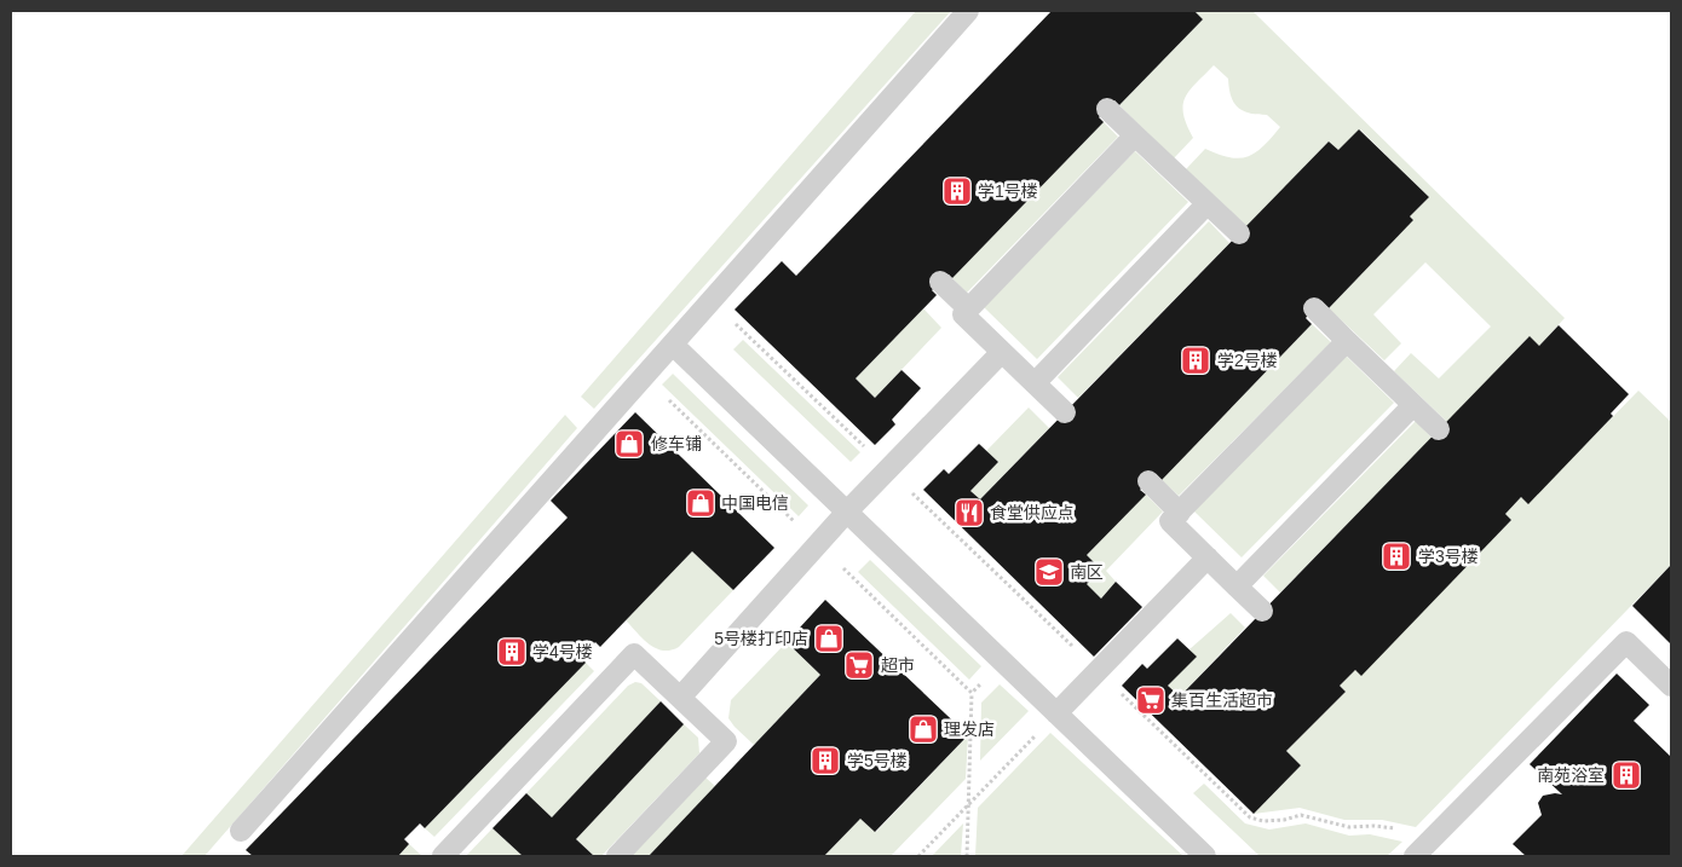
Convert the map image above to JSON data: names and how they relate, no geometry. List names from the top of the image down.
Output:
{
  "places": {
    "building": [
      "学1号楼",
      "学2号楼",
      "学3号楼",
      "学4号楼",
      "学5号楼",
      "南苑浴室"
    ],
    "shop": [
      "修车铺",
      "中国电信",
      "5号楼打印店",
      "理发店"
    ],
    "restaurant": ["食堂供应点"],
    "school or university": ["南区"],
    "supermarket": ["超市", "集百生活超市"]
  }
}
